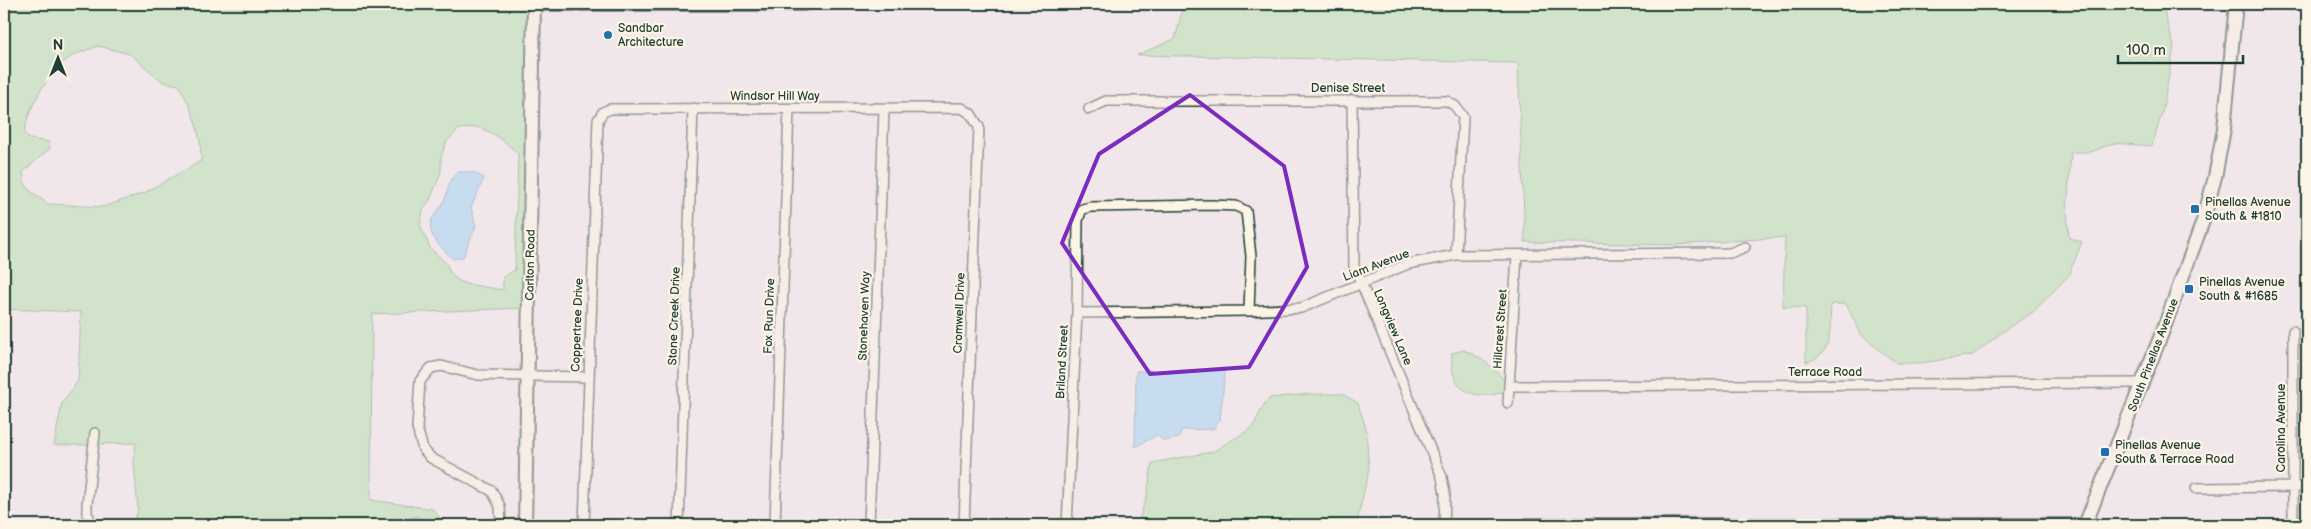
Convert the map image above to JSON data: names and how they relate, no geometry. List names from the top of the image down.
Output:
{
  "streets": {
    "main road": ["Carlton Road", "South Pinellas Avenue"],
    "street": [
      "Denise Street",
      "Windsor Hill Way",
      "Liam Avenue",
      "Cromwell Drive",
      "Stone Creek Drive",
      "Fox Run Drive",
      "Stonehaven Way",
      "Coppertree Drive",
      "Longview Lane",
      "Hillcrest Street",
      "Briland Street",
      "Terrace Road",
      "Carolina Avenue"
    ]
  },
  "crossings": [
    ["Denise Street", "Liam Avenue"],
    ["Denise Street", "Longview Lane"],
    ["Windsor Hill Way", "Cromwell Drive"],
    ["Windsor Hill Way", "Stone Creek Drive"],
    ["Windsor Hill Way", "Fox Run Drive"],
    ["Windsor Hill Way", "Stonehaven Way"],
    ["Windsor Hill Way", "Coppertree Drive"],
    ["Liam Avenue", "Longview Lane"],
    ["Liam Avenue", "Hillcrest Street"],
    ["Liam Avenue", "Briland Street"],
    ["Hillcrest Street", "Terrace Road"],
    ["South Pinellas Avenue", "Terrace Road"]
  ],
  "places": {
    "other": ["Sandbar Architecture"],
    "transit": ["Pinellas Avenue South & #1810", "Pinellas Avenue South & #1685", "Pinellas Avenue South & Terrace Road"]
  },
  "scale_bar": "100 m",
  "north": "top"
}
